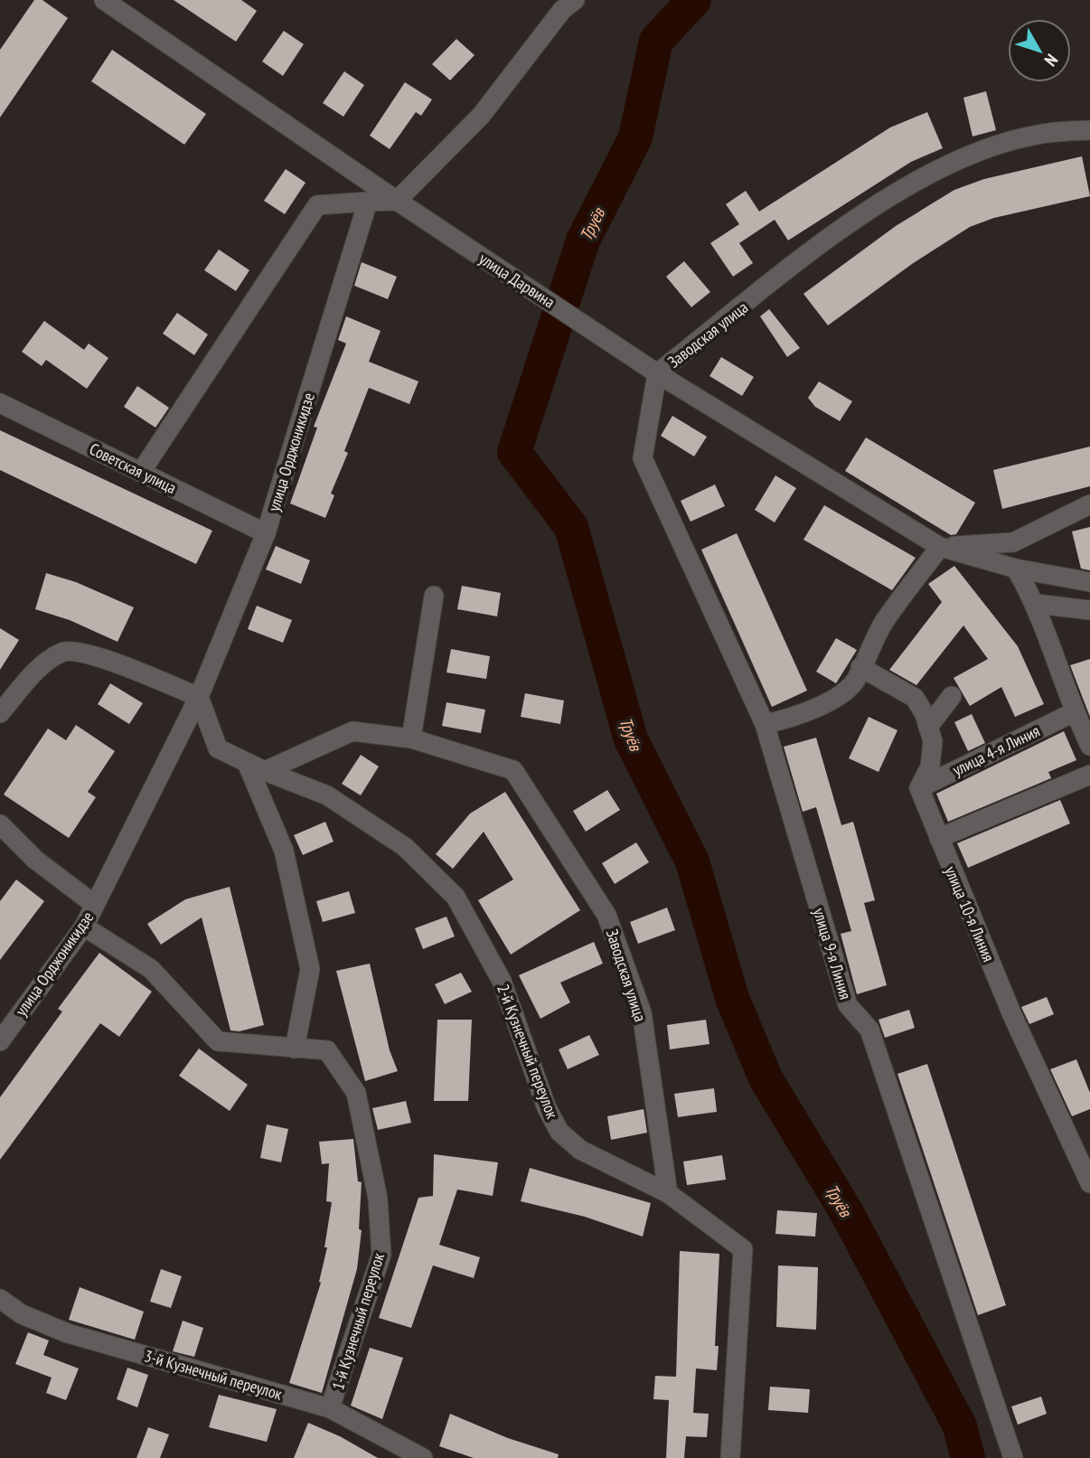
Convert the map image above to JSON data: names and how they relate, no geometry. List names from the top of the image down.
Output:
{
  "streets": {
    "street": [
      "улица Дарвина",
      "Заводская улица",
      "улица Орджоникидзе",
      "Советская улица",
      "улица 4-я Линия",
      "улица 10-я Линия",
      "улица 9-я Линия",
      "2-й Кузнечный переулок",
      "1-й Кузнечный переулок",
      "3-й Кузнечный переулок"
    ]
  },
  "crossings": [
    ["улица Дарвина", "Заводская улица"],
    ["Заводская улица", "улица 9-я Линия"],
    ["Заводская улица", "2-й Кузнечный переулок"],
    ["улица Орджоникидзе", "Советская улица"],
    ["улица Орджоникидзе", "2-й Кузнечный переулок"],
    ["улица Орджоникидзе", "1-й Кузнечный переулок"],
    ["улица 4-я Линия", "улица 10-я Линия"],
    ["1-й Кузнечный переулок", "3-й Кузнечный переулок"]
  ],
  "water": ["Труёв"],
  "north": "bottom right"
}
